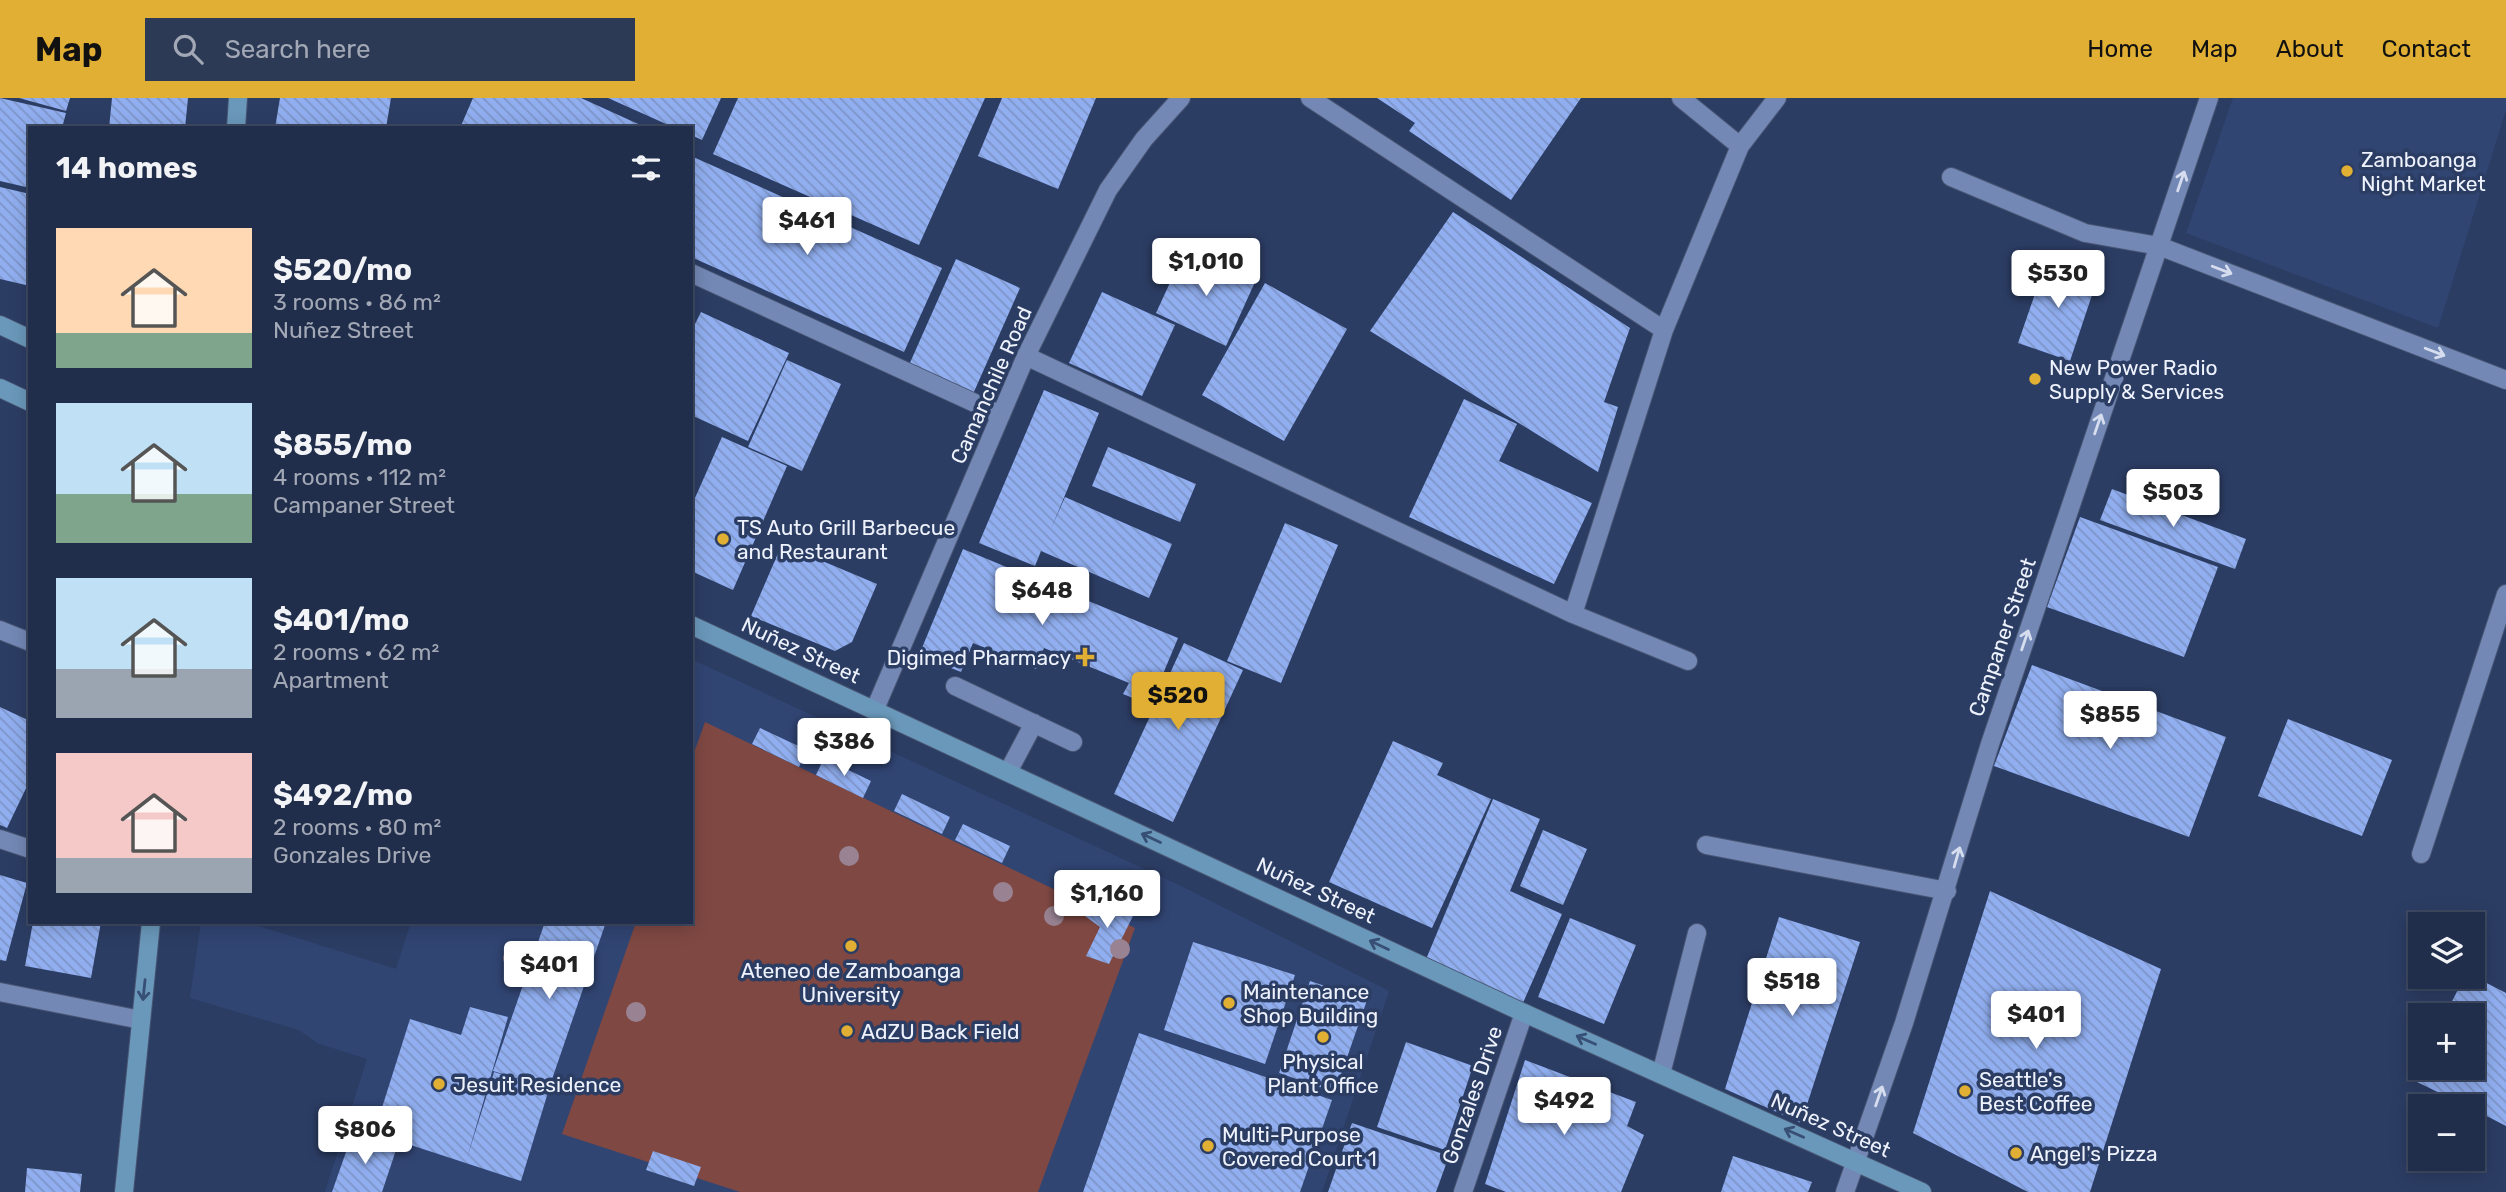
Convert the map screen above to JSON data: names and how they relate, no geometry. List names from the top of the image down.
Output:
{
  "streets": {
    "main road": ["Nuñez Street"],
    "street": ["Camanchile Road", "Campaner Street", "Gonzales Drive"]
  },
  "crossings": [
    ["Camanchile Road", "Nuñez Street"],
    ["Campaner Street", "Nuñez Street"],
    ["Nuñez Street", "Gonzales Drive"]
  ],
  "one_way": ["Campaner Street", "Nuñez Street"],
  "places": {
    "other": [
      "Zamboanga Night Market",
      "New Power Radio Supply & Services",
      "TS Auto Grill Barbecue and Restaurant",
      "Ateneo de Zamboanga University",
      "Maintenance Shop Building",
      "AdZU Back Field",
      "Physical Plant Office",
      "Jesuit Residence",
      "Seattle's Best Coffee",
      "Multi-Purpose Covered Court 1",
      "Angel's Pizza"
    ],
    "health": ["Digimed Pharmacy"]
  },
  "page": {
    "header": "Map",
    "search": "Search here",
    "nav": [
      "Home",
      "Map",
      "About",
      "Contact"
    ],
    "heading": "14 homes",
    "price": [
      "$461",
      "$1,010",
      "$530",
      "$503",
      "$648",
      "$520",
      "$855",
      "$386",
      "$1,160",
      "$401",
      "$518",
      "$401",
      "$492",
      "$806"
    ],
    "list": [
      {
        "name": "$520/mo",
        "note": "3 rooms · 86 m² · Nuñez Street"
      },
      {
        "name": "$855/mo",
        "note": "4 rooms · 112 m² · Campaner Street"
      },
      {
        "name": "$401/mo",
        "note": "2 rooms · 62 m² · Apartment"
      },
      {
        "name": "$492/mo",
        "note": "2 rooms · 80 m² · Gonzales Drive"
      }
    ],
    "map_buttons": ["+", "−"]
  }
}
